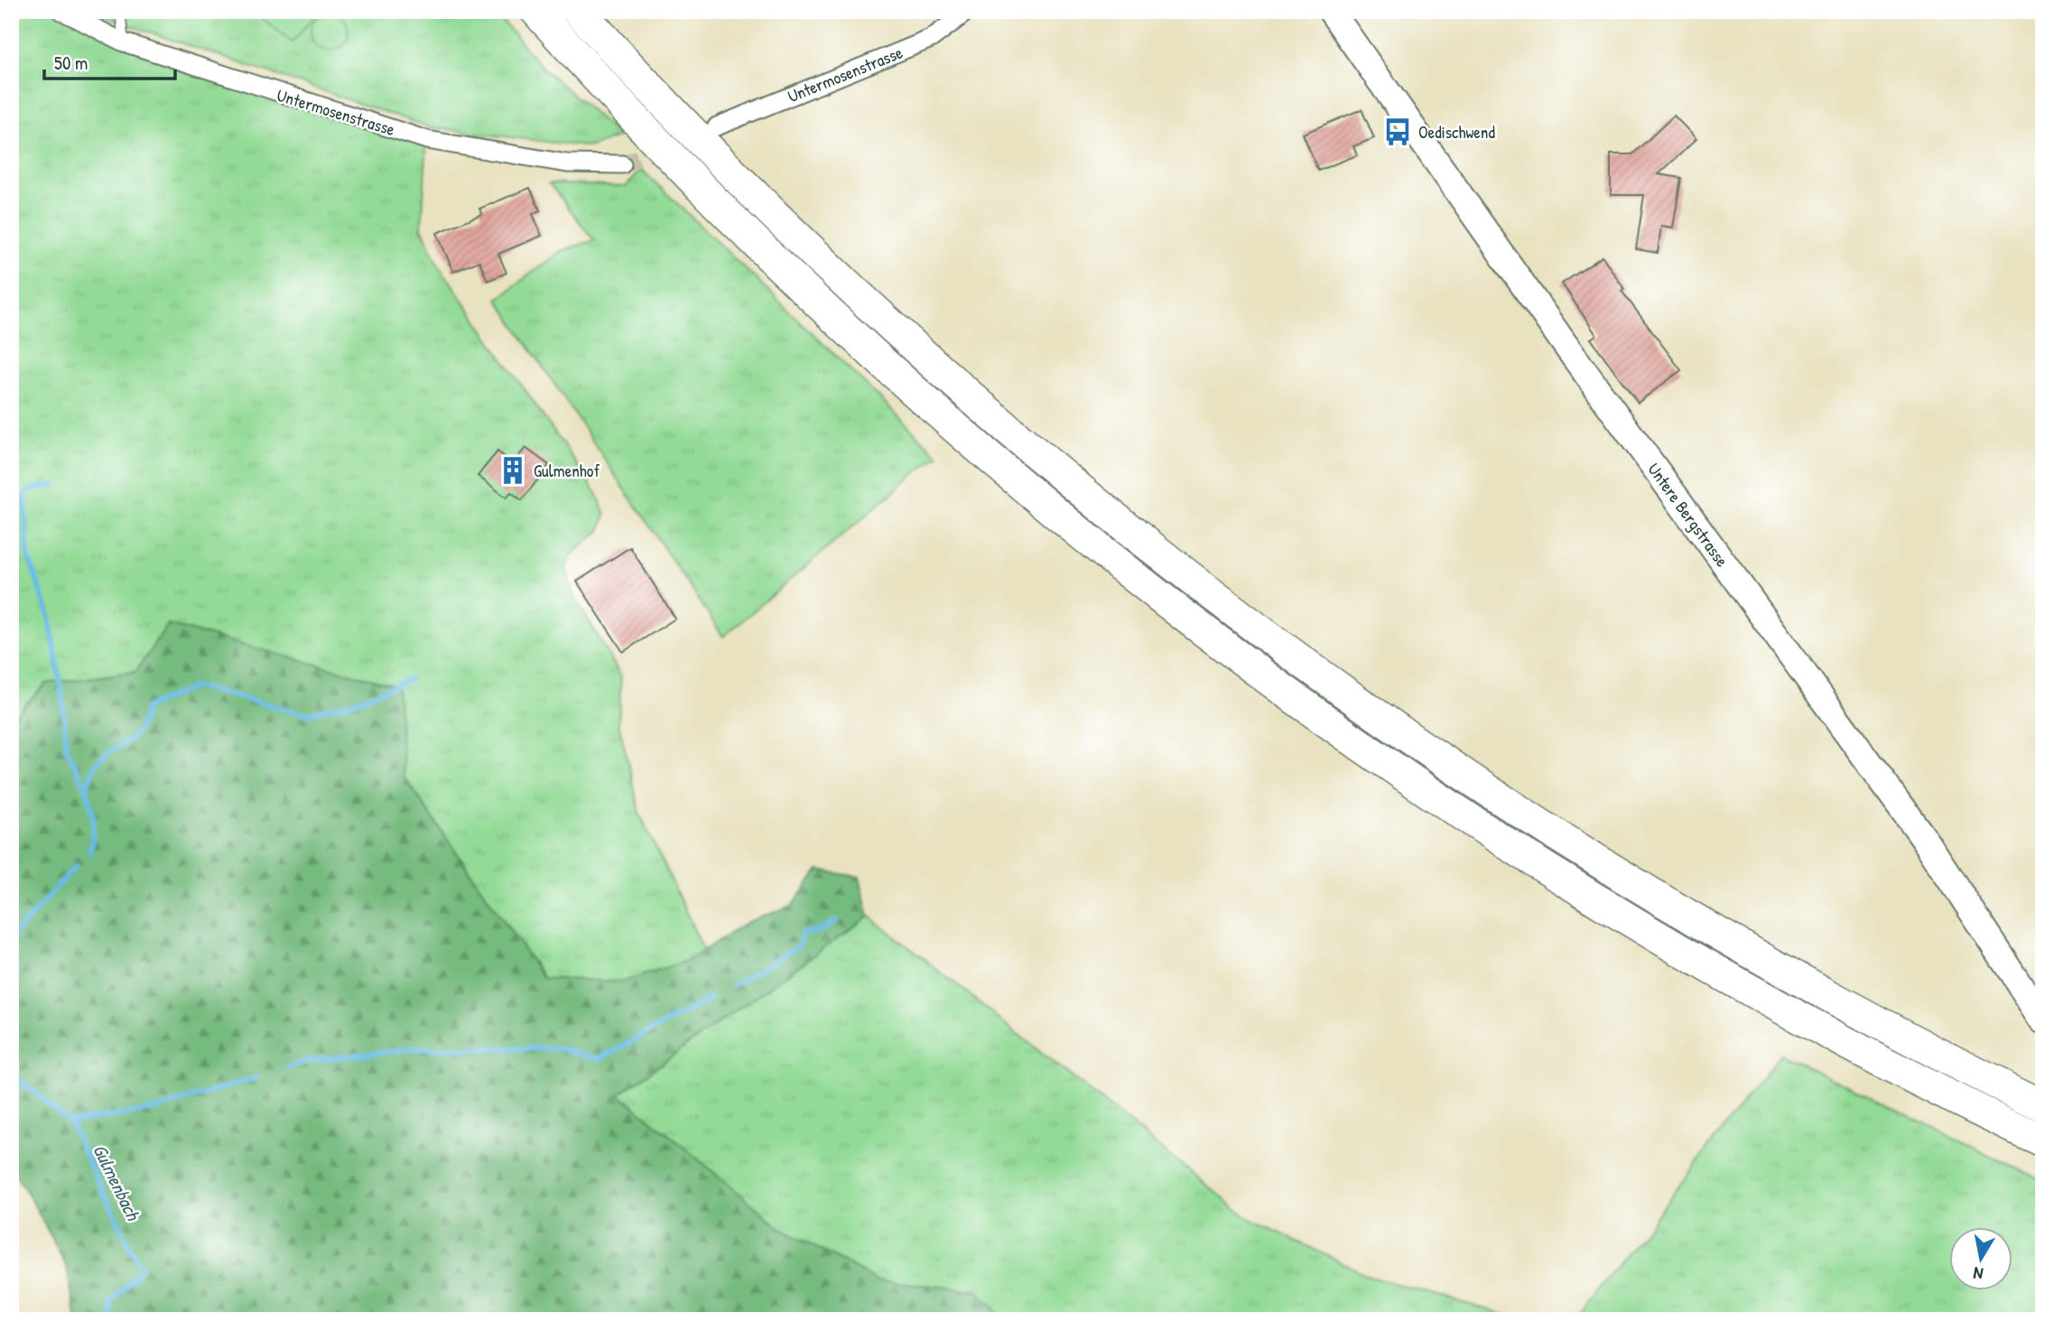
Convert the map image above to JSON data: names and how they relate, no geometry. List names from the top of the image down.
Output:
{
  "streets": {
    "main road": ["Untere Bergstrasse"],
    "street": ["Untermosenstrasse"]
  },
  "water": ["Gulmenbach"],
  "places": {
    "bus stop": ["Oedischwend"],
    "building": ["Gulmenhof"]
  },
  "scale_bar": "50 m",
  "north": "bottom"
}
